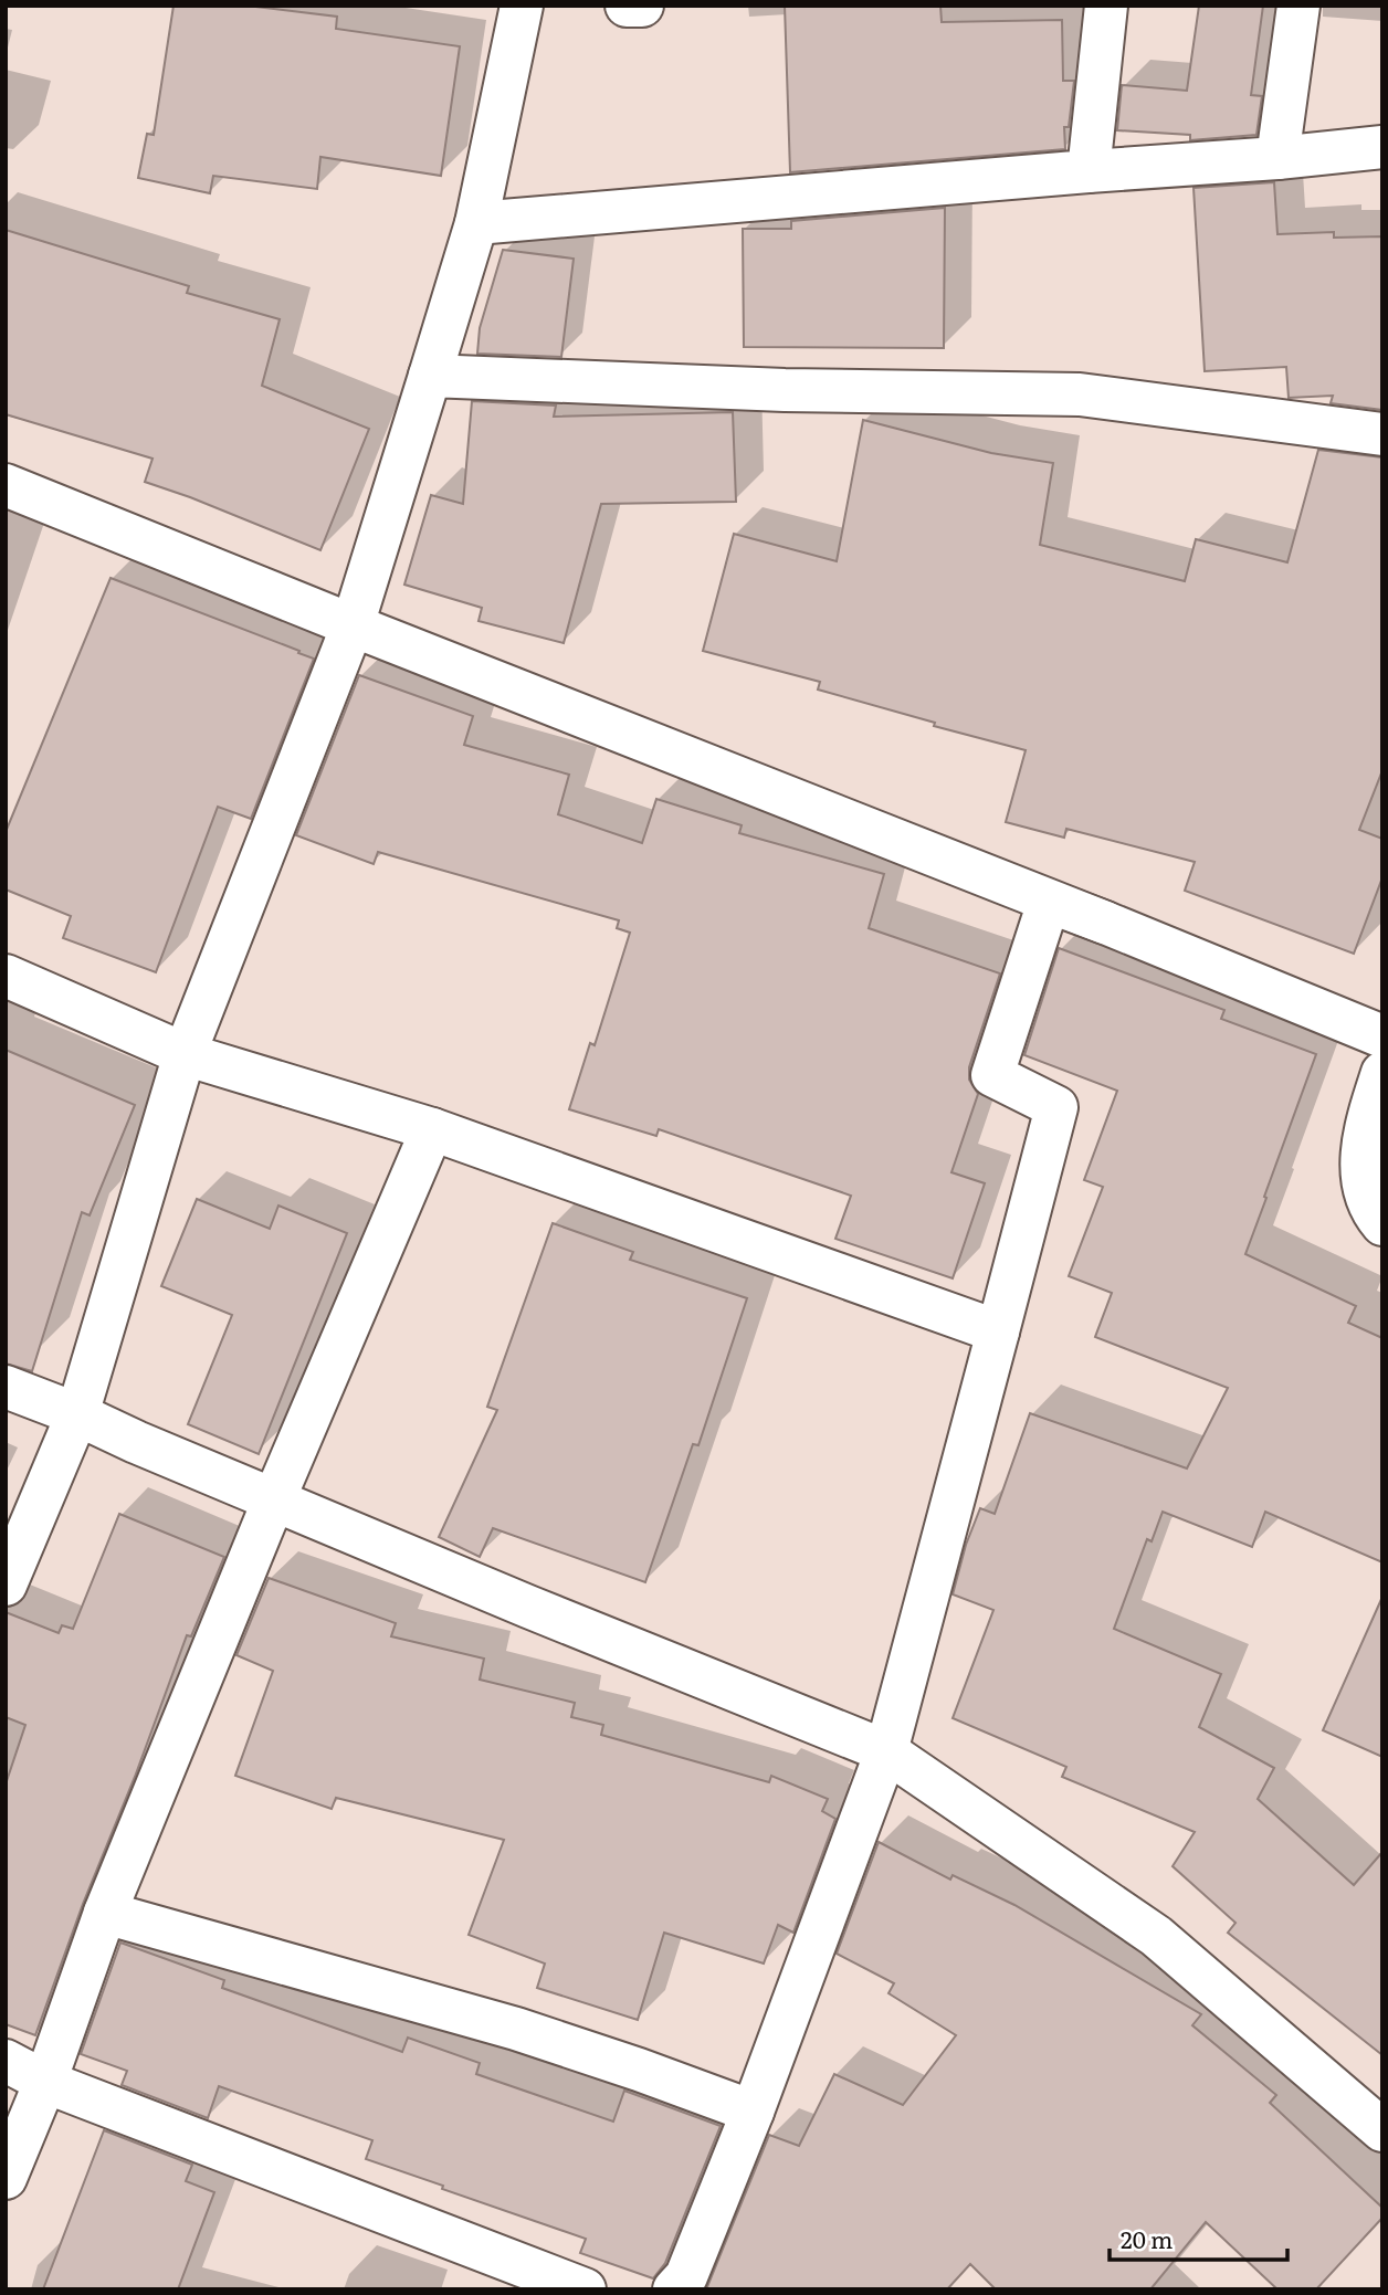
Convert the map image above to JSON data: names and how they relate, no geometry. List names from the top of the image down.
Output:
{
  "scale_bar": "20 m"
}
